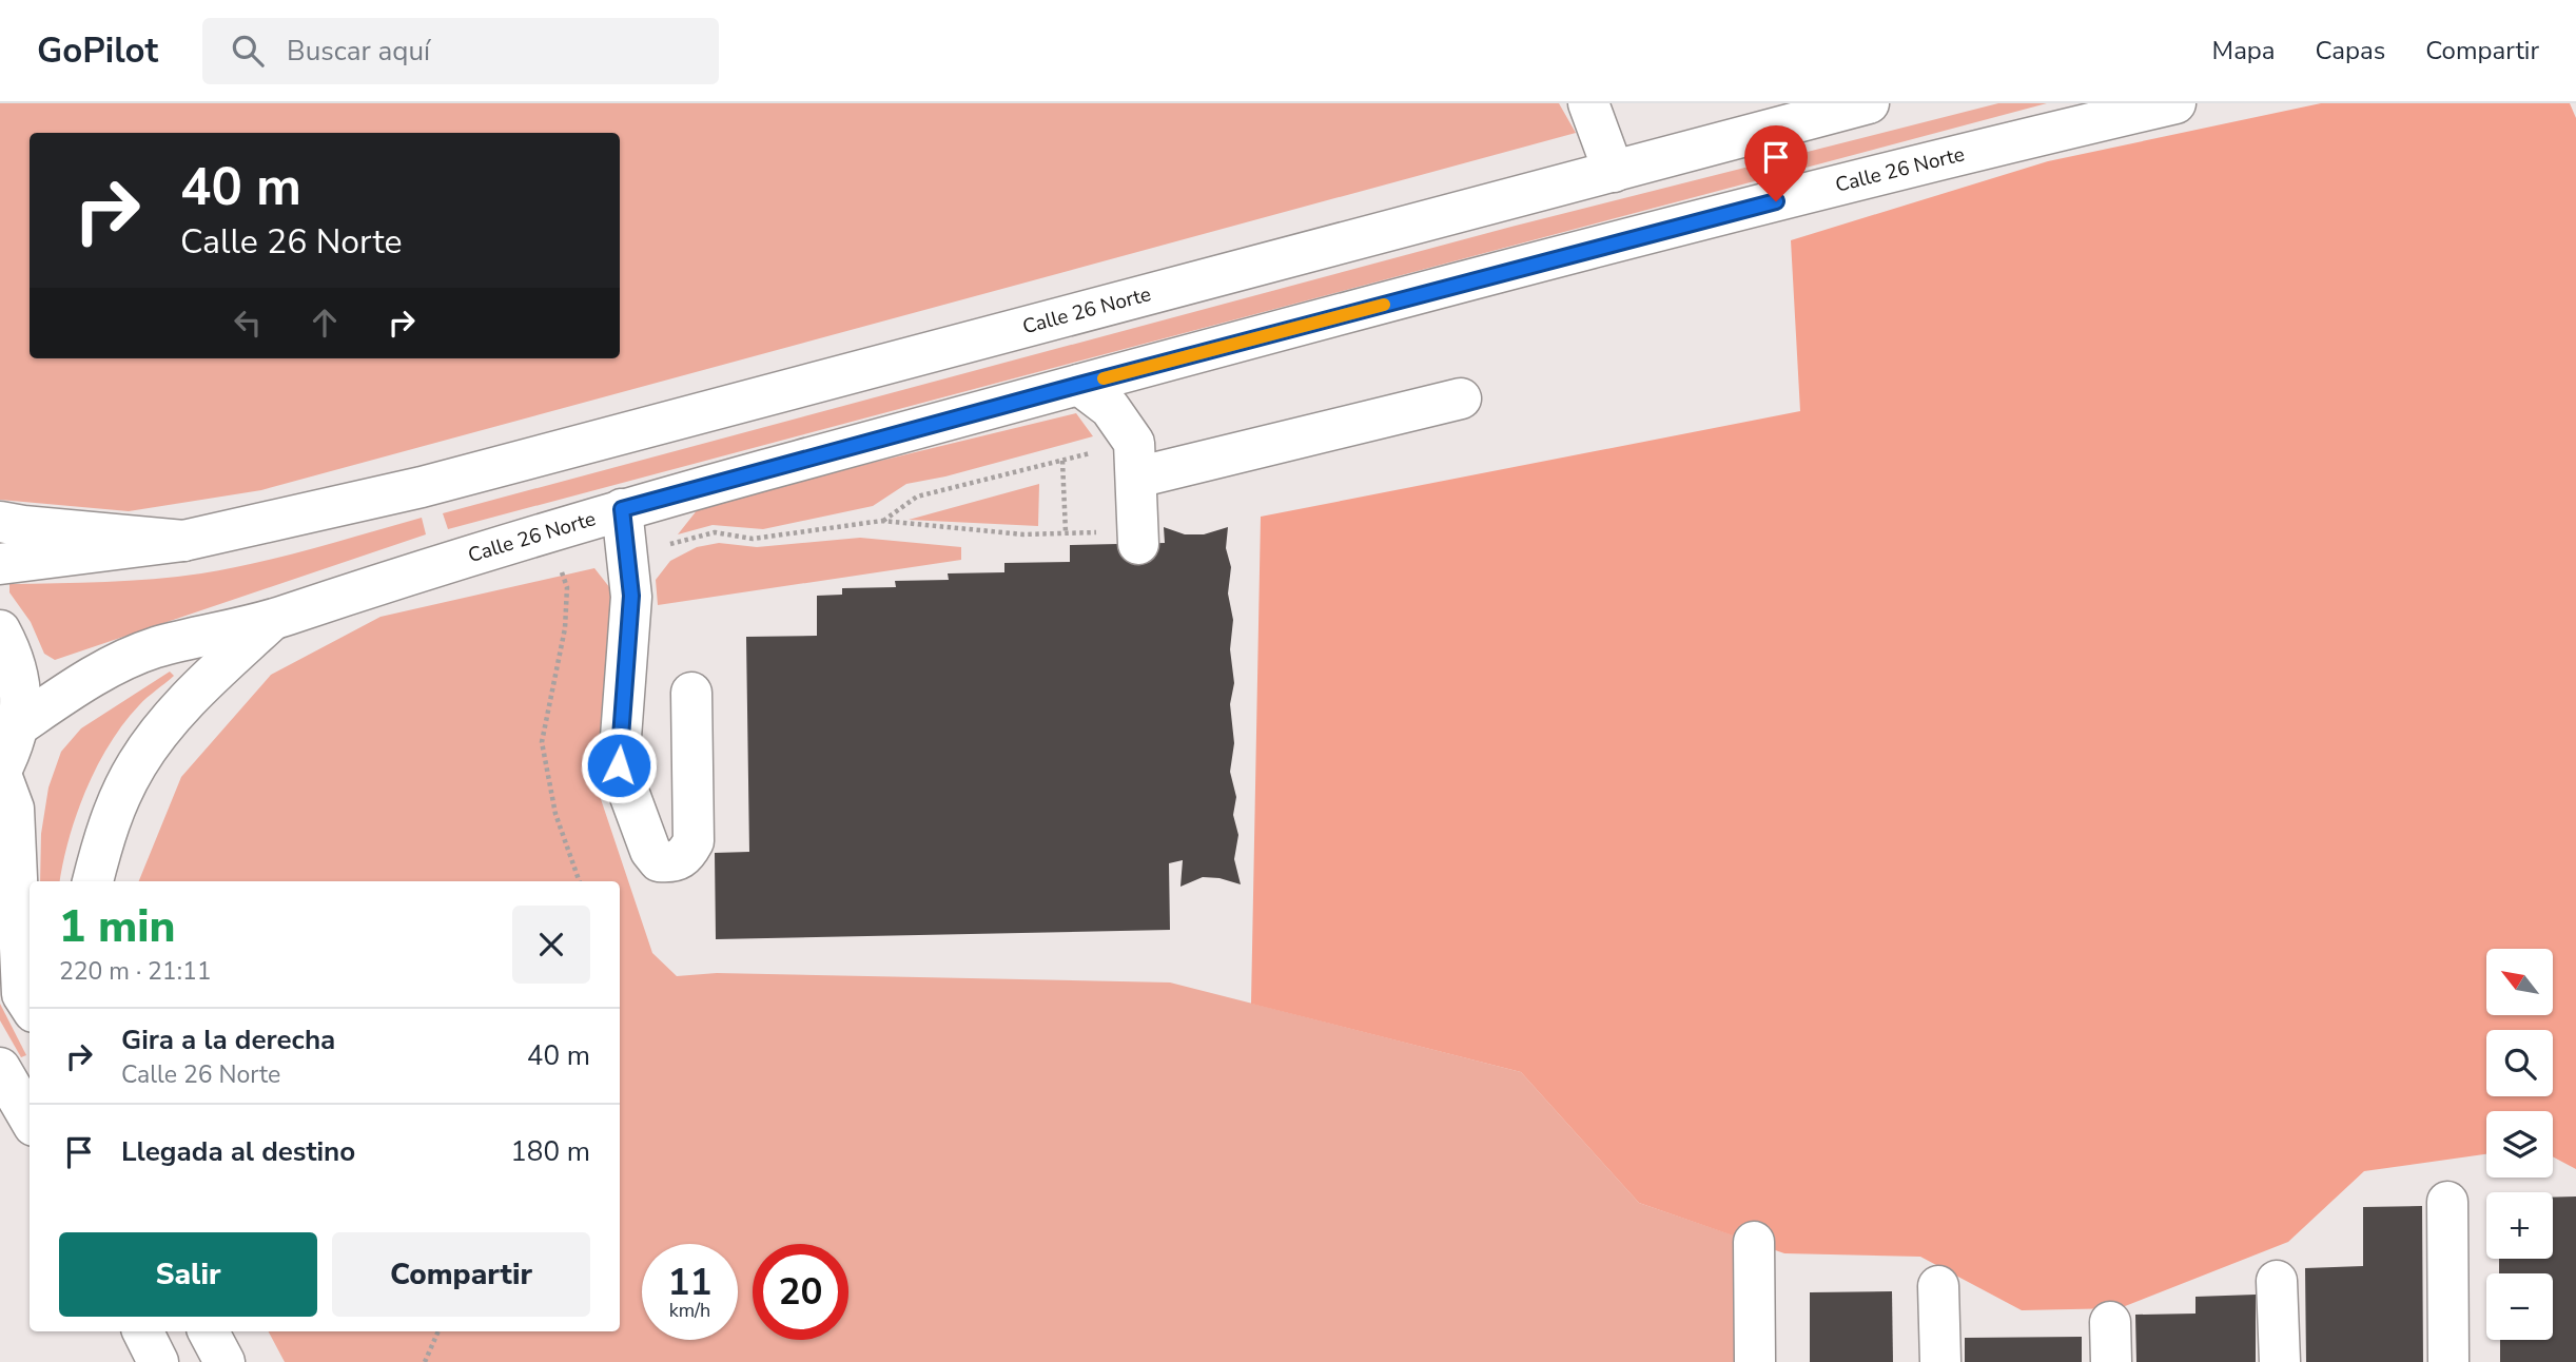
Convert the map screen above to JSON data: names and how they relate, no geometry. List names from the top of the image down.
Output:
{
  "streets": {
    "street": ["Calle 26 Norte"]
  },
  "north": "top left",
  "page": {
    "header": "GoPilot",
    "search": "Buscar aquí",
    "nav": ["Mapa", "Capas", "Compartir"],
    "turn": ["40 m", "Calle 26 Norte"],
    "heading": ["1 min", "220 m · 21:11"],
    "map_buttons": ["+", "−"],
    "list": [
      {
        "name": "Gira a la derecha",
        "note": "Calle 26 Norte",
        "value": "40 m"
      },
      {
        "name": "Llegada al destino",
        "value": "180 m"
      }
    ],
    "buttons": ["Salir", "Compartir"],
    "speed": "11 km/h",
    "limit": "20"
  }
}
